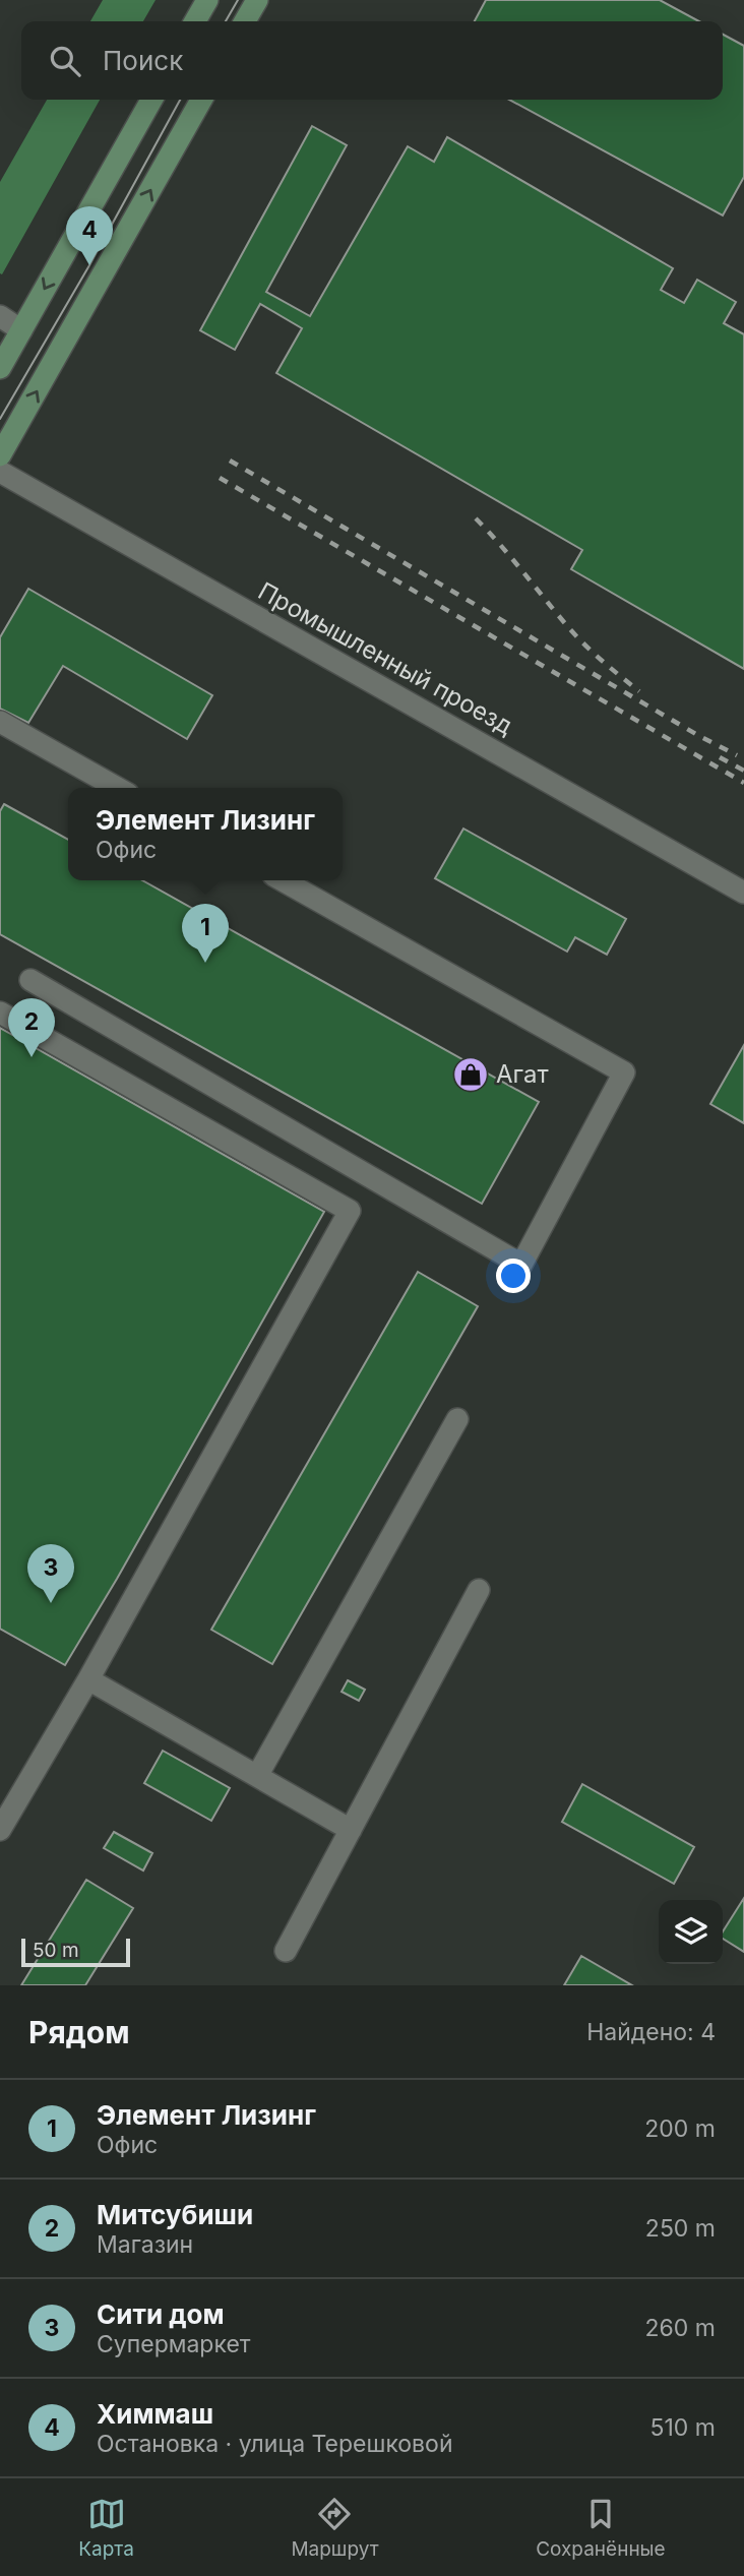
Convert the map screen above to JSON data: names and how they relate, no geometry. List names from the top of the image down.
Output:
{
  "streets": {
    "lane": ["Промышленный проезд"]
  },
  "places": {
    "shop": ["Агат"]
  },
  "scale_bar": "50 m",
  "page": {
    "search": "Поиск",
    "pins": [
      "4",
      "1",
      "2",
      "3"
    ],
    "popup": ["Элемент Лизинг", "Офис"],
    "scale": "50 m",
    "heading": ["Рядом", "Найдено: 4"],
    "list": [
      {
        "mark": "1",
        "name": "Элемент Лизинг",
        "note": "Офис",
        "value": "200 m"
      },
      {
        "mark": "2",
        "name": "Митсубиши",
        "note": "Магазин",
        "value": "250 m"
      },
      {
        "mark": "3",
        "name": "Сити дом",
        "note": "Супермаркет",
        "value": "260 m"
      },
      {
        "mark": "4",
        "name": "Химмаш",
        "note": "Остановка · улица Терешковой",
        "value": "510 m"
      }
    ],
    "nav": ["Карта", "Маршрут", "Сохранённые"]
  }
}
